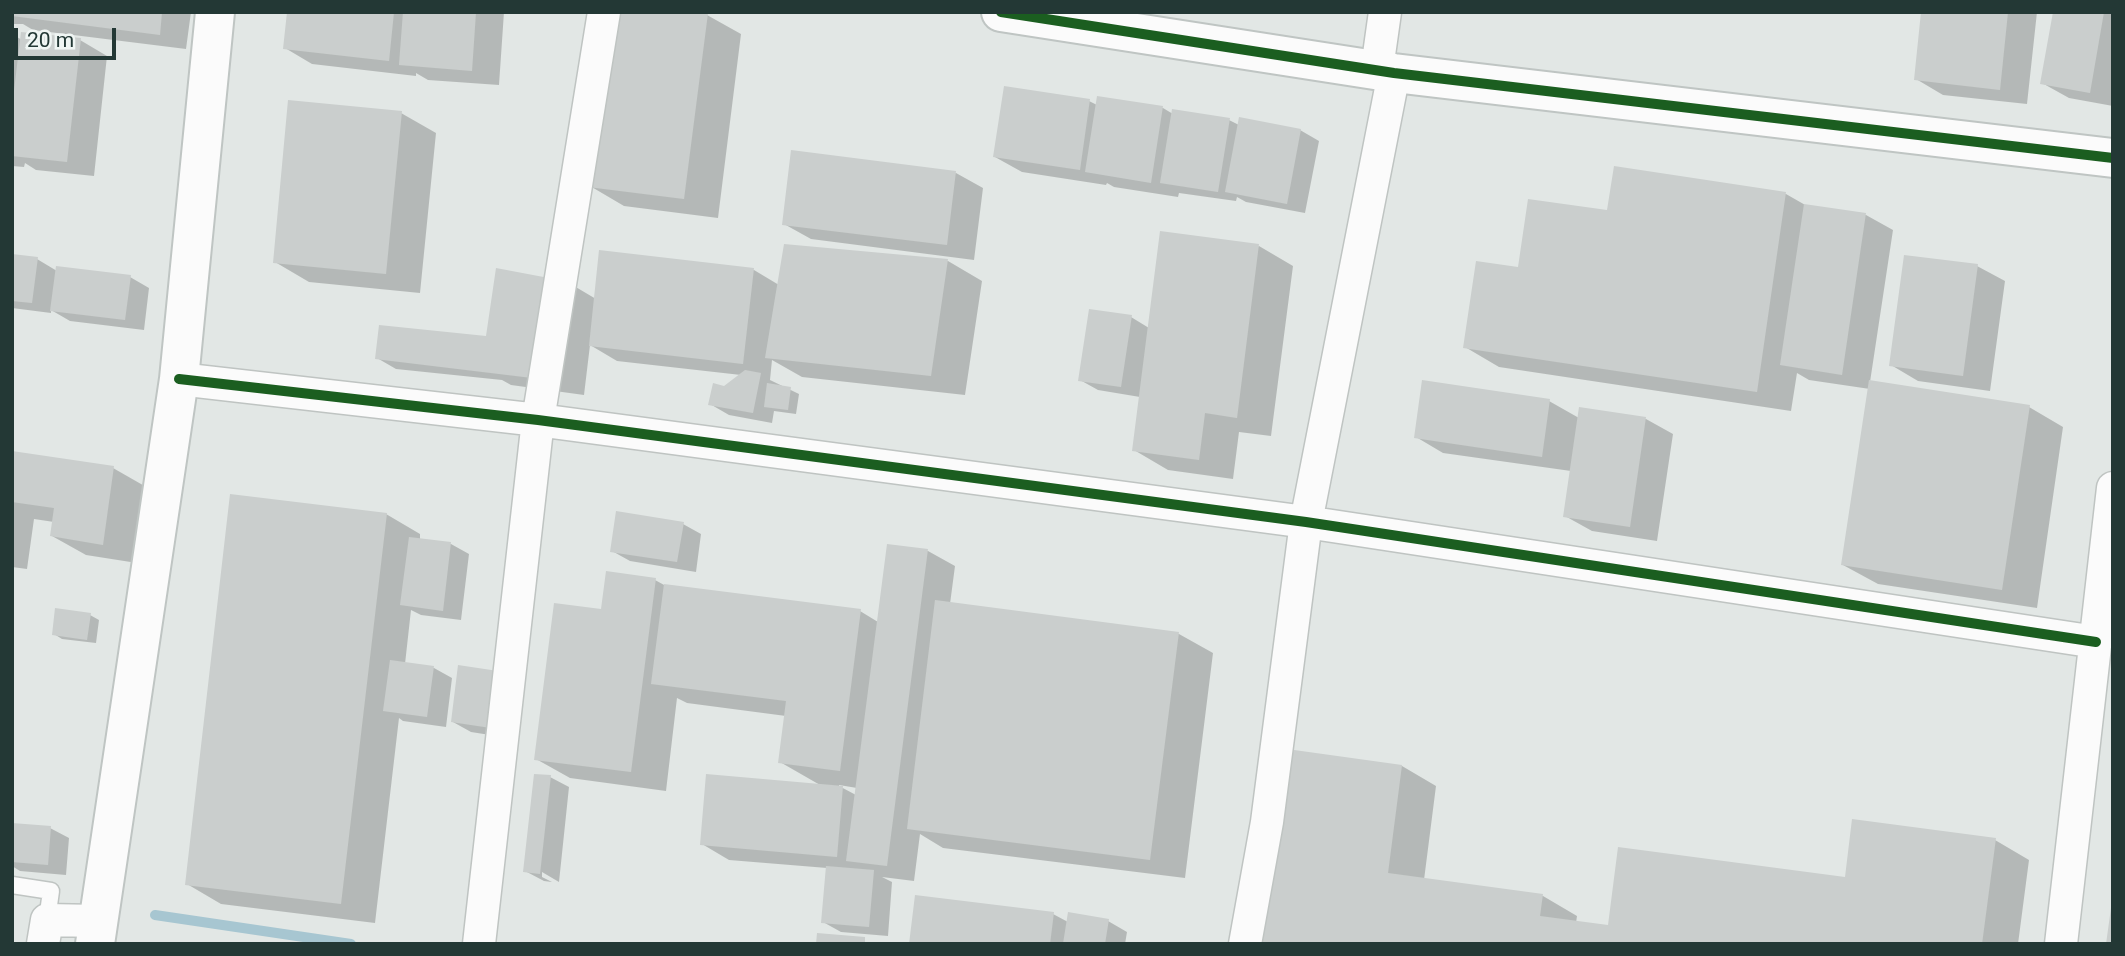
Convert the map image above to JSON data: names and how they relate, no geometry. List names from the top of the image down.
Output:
{
  "scale_bar": "20 m"
}
